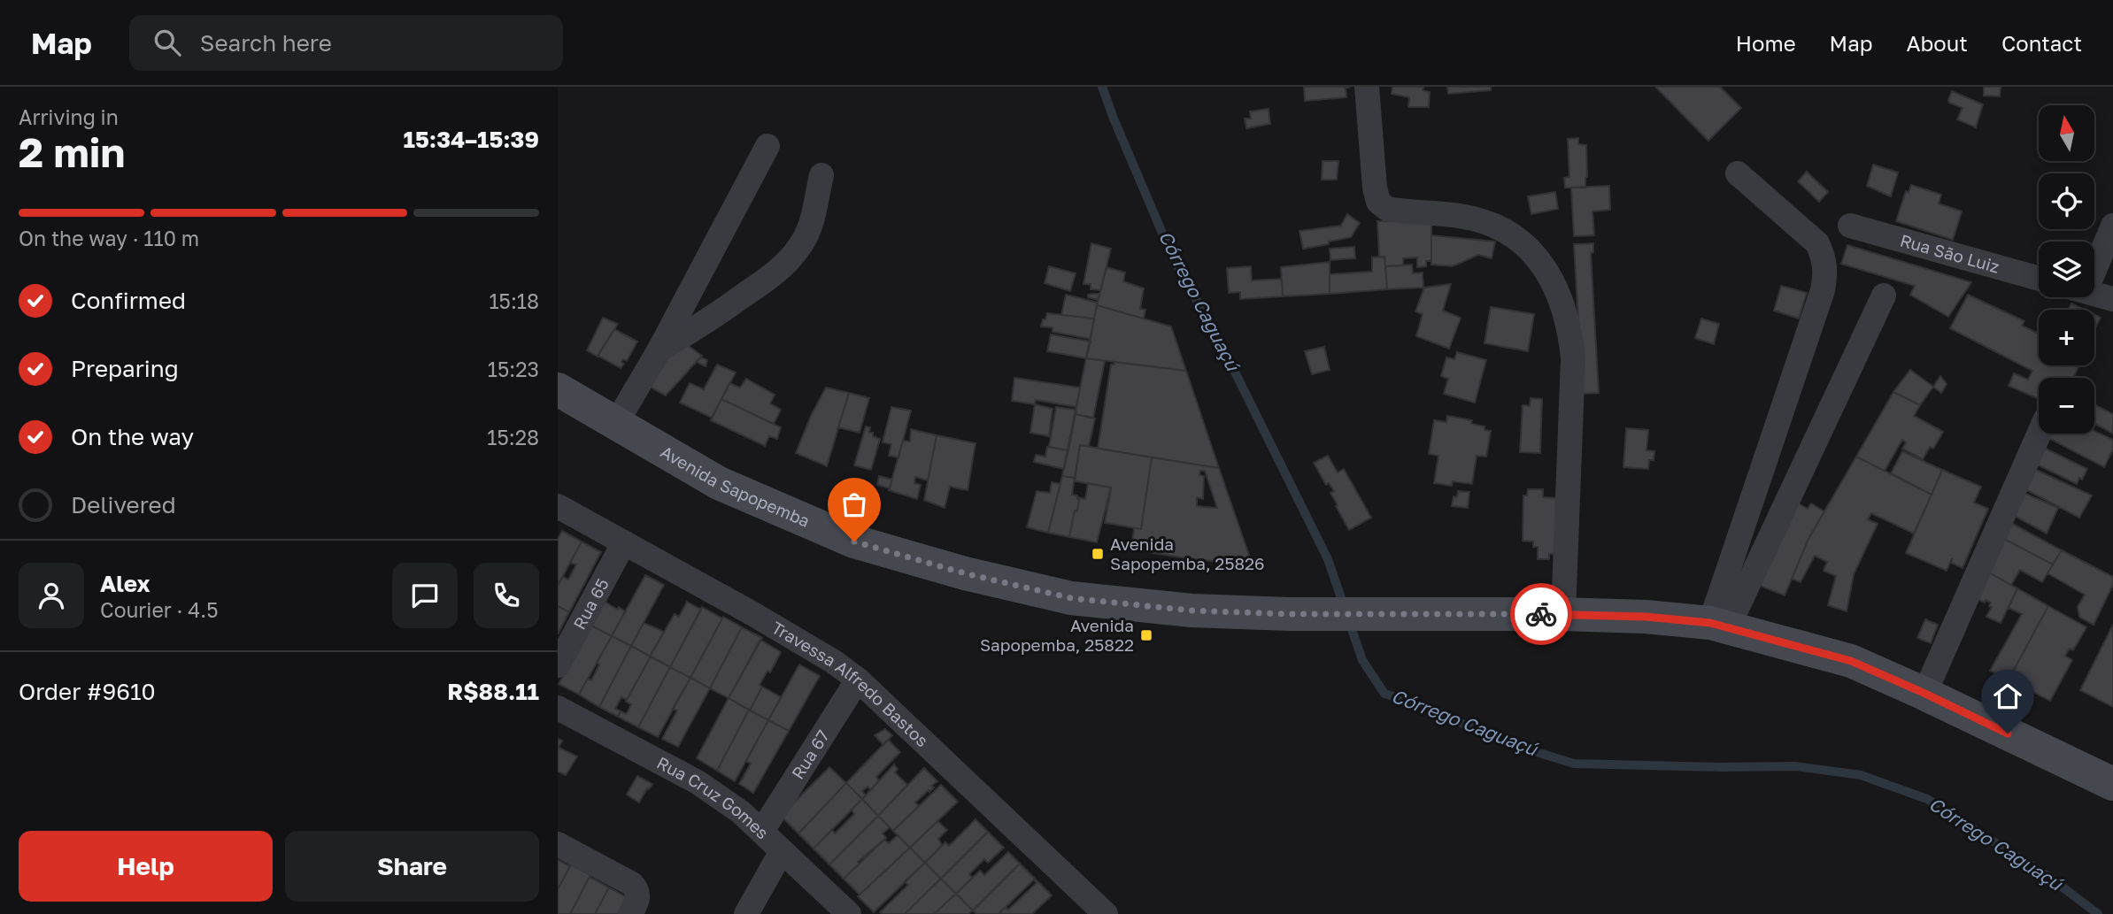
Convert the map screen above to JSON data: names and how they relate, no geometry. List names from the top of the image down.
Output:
{
  "streets": {
    "main road": ["Avenida Sapopemba"],
    "street": [
      "Rua São Luiz",
      "Rua 65",
      "Travessa Alfredo Bastos",
      "Rua 67",
      "Rua Cruz Gomes"
    ]
  },
  "crossings": [
    ["Rua 65", "Travessa Alfredo Bastos"],
    ["Travessa Alfredo Bastos", "Rua 67"],
    ["Rua 67", "Rua Cruz Gomes"]
  ],
  "water": ["Córrego Caguaçú"],
  "places": {
    "transit": ["Avenida Sapopemba, 25826", "Avenida Sapopemba, 25822"]
  },
  "north": "top",
  "page": {
    "header": "Map",
    "search": "Search here",
    "nav": [
      "Home",
      "Map",
      "About",
      "Contact"
    ],
    "heading": ["2 min", "Arriving in", "15:34–15:39"],
    "panel": [
      "Alex",
      "Courier · 4.5",
      "Order #9610",
      "R$88.11"
    ],
    "map_buttons": ["+", "−"],
    "bar": "On the way · 110 m",
    "list": [
      ["Confirmed", "15:18"],
      ["Preparing", "15:23"],
      ["On the way", "15:28"],
      "Delivered"
    ],
    "buttons": ["Help", "Share"]
  }
}
